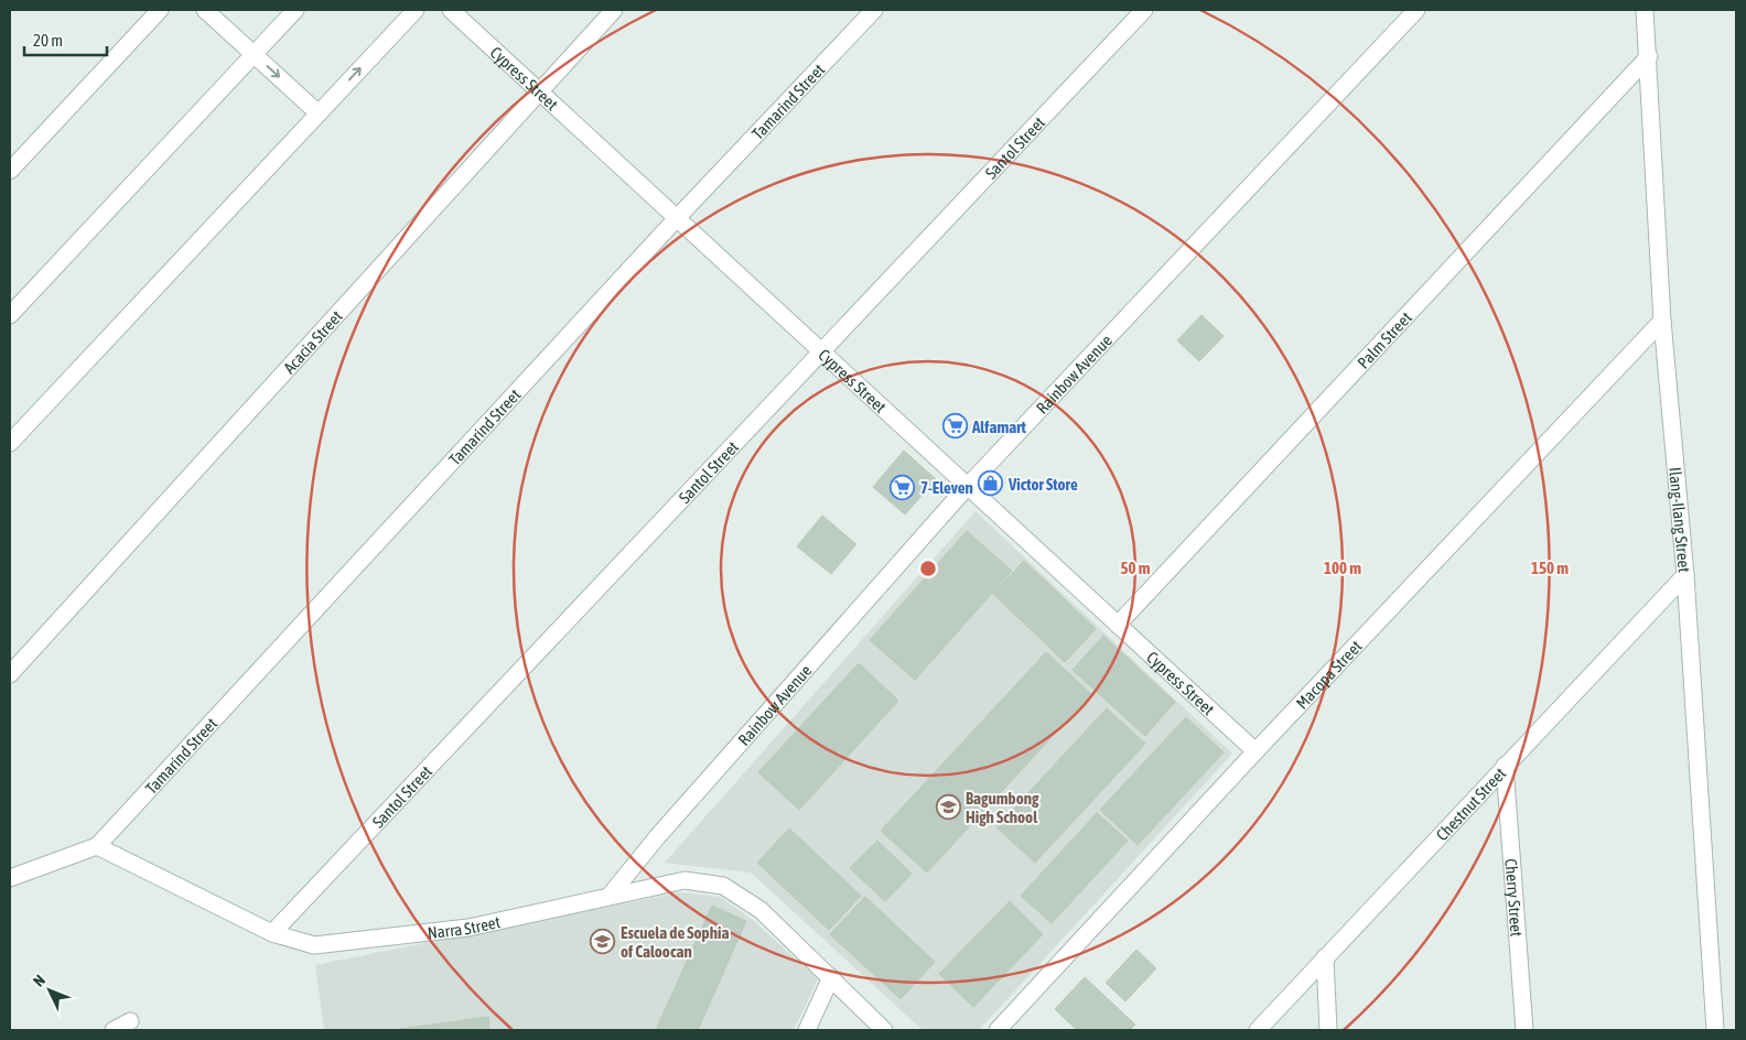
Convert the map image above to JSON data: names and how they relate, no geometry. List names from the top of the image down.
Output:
{
  "streets": {
    "street": [
      "Cypress Street",
      "Tamarind Street",
      "Santol Street",
      "Palm Street",
      "Acacia Street",
      "Rainbow Avenue",
      "Ilang-Ilang Street",
      "Macopa Street",
      "Chestnut Street",
      "Cherry Street",
      "Narra Street"
    ]
  },
  "crossings": [
    ["Cypress Street", "Tamarind Street"],
    ["Cypress Street", "Santol Street"],
    ["Cypress Street", "Palm Street"],
    ["Cypress Street", "Acacia Street"],
    ["Cypress Street", "Rainbow Avenue"],
    ["Cypress Street", "Macopa Street"],
    ["Tamarind Street", "Narra Street"],
    ["Santol Street", "Narra Street"],
    ["Palm Street", "Ilang-Ilang Street"],
    ["Rainbow Avenue", "Narra Street"],
    ["Ilang-Ilang Street", "Macopa Street"],
    ["Ilang-Ilang Street", "Chestnut Street"],
    ["Chestnut Street", "Cherry Street"]
  ],
  "places": {
    "supermarket": ["Alfamart", "7-Eleven"],
    "shop": ["Victor Store"],
    "school or university": ["Bagumbong High School", "Escuela de Sophia of Caloocan"]
  },
  "scale_bar": "20 m",
  "north": "top left",
  "rings": ["50 m", "100 m", "150 m"]
}
